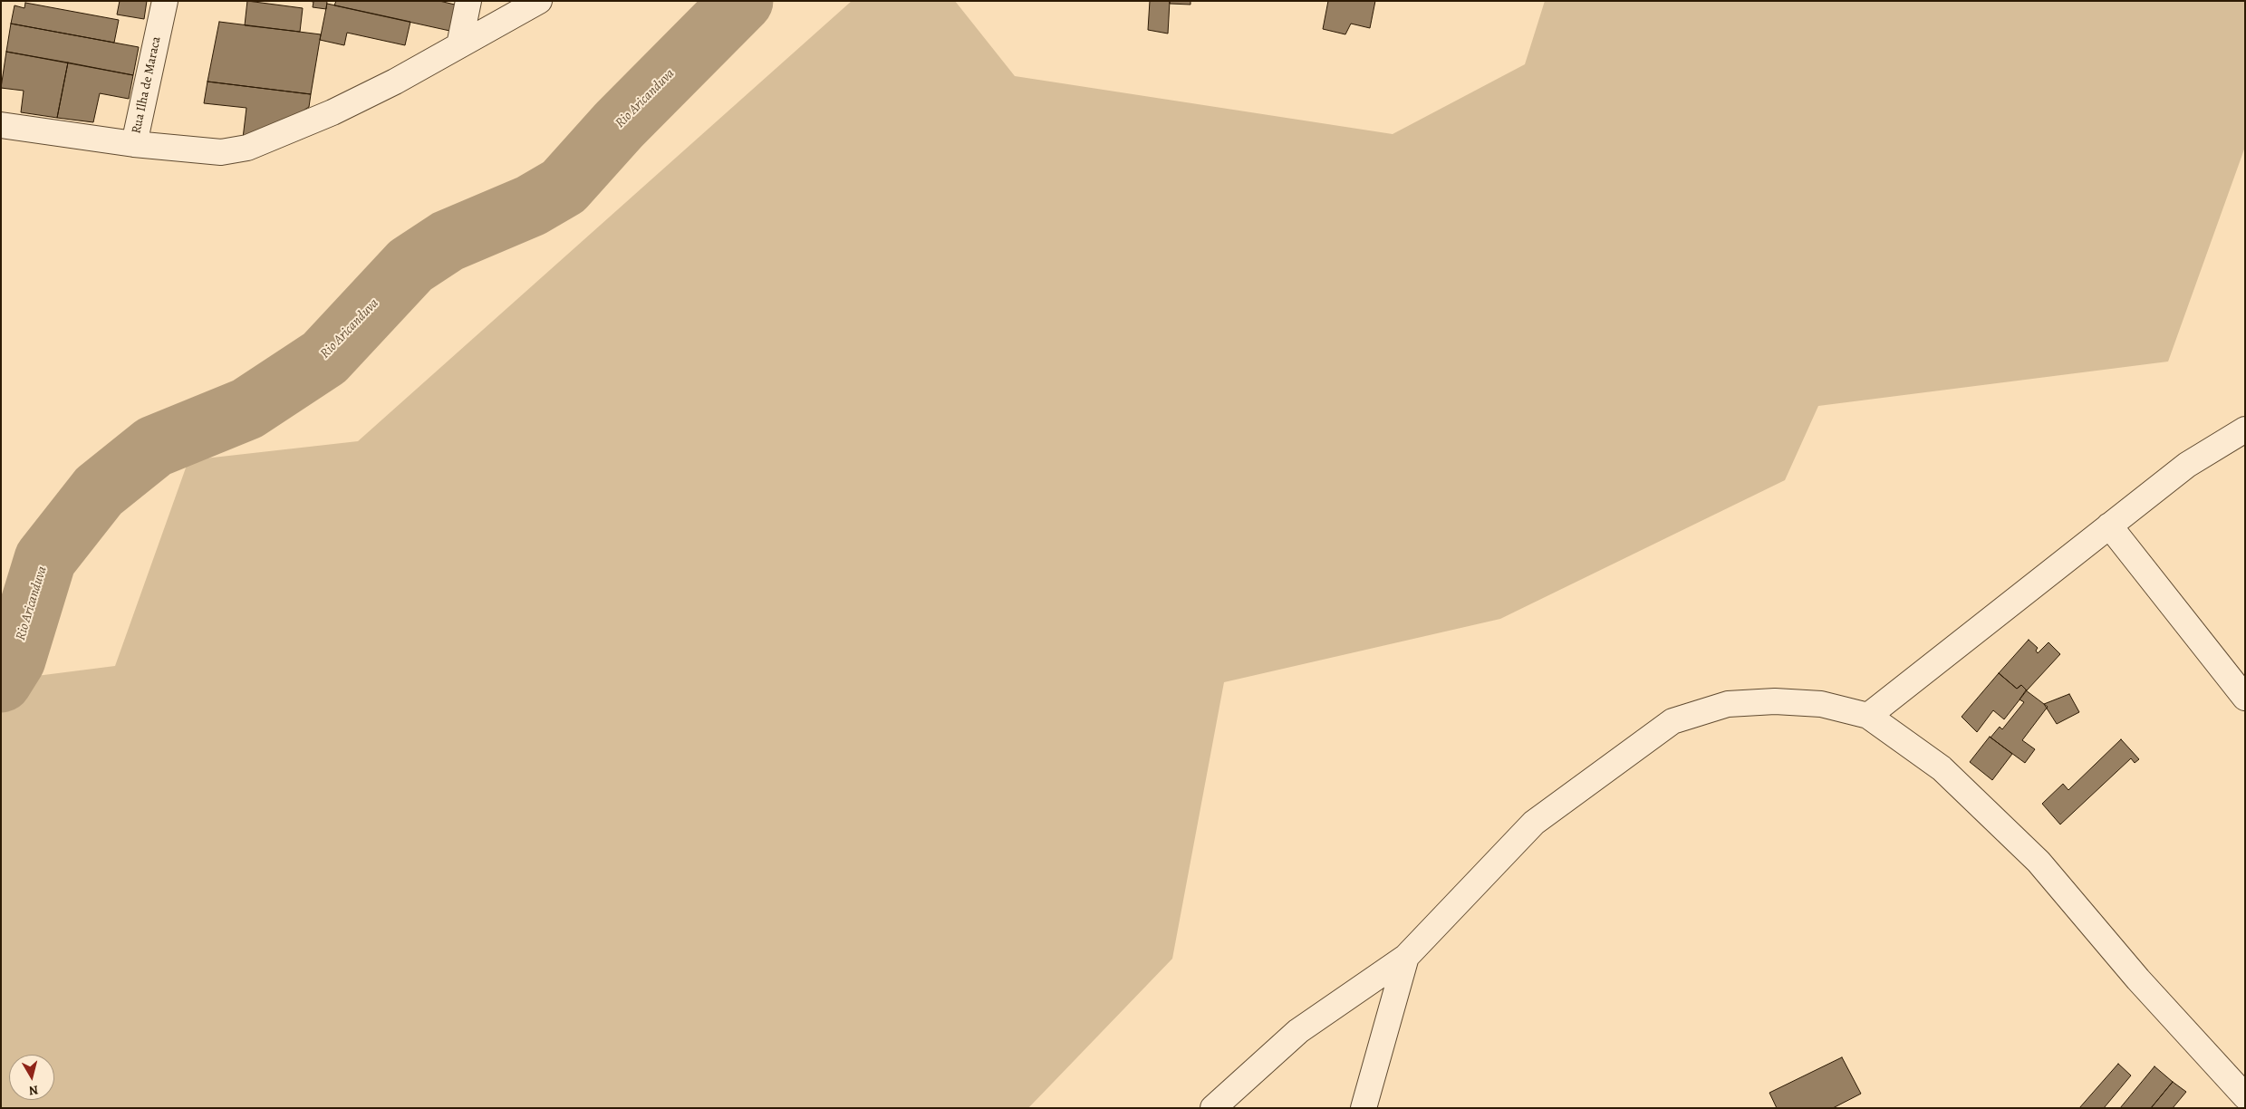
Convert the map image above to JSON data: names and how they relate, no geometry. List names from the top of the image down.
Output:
{
  "streets": {
    "street": ["Rua Ilha de Maraca"]
  },
  "water": ["Rio Aricanduva"],
  "north": "bottom"
}
